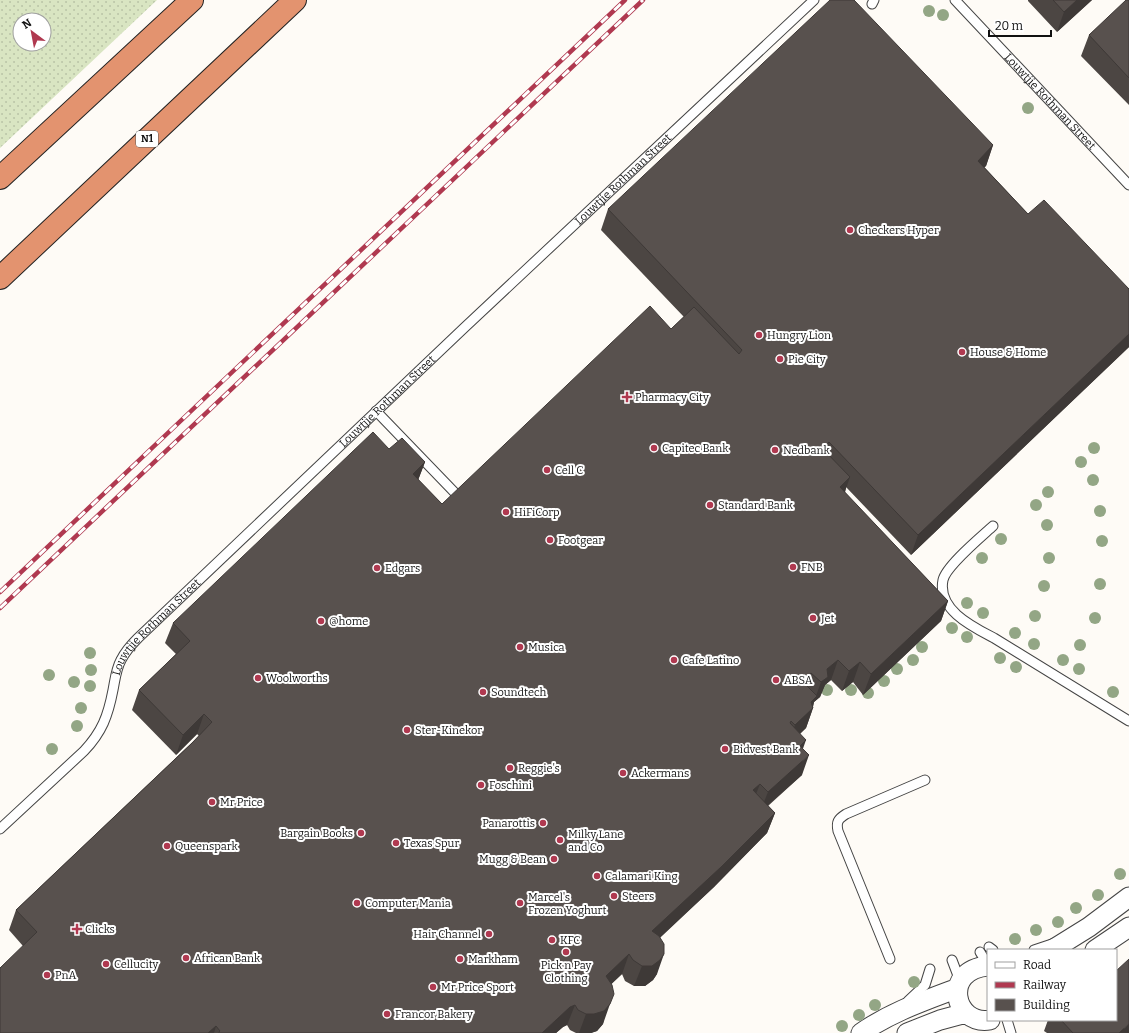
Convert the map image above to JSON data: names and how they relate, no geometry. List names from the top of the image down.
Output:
{
  "streets": {
    "highway": ["N1"],
    "lane": ["Louwtjie Rothman Street"]
  },
  "places": {
    "other": [
      "Checkers Hyper",
      "Hungry Lion",
      "House & Home",
      "Pie City",
      "Capitec Bank",
      "Nedbank",
      "Cell C",
      "Standard Bank",
      "HiFiCorp",
      "Footgear",
      "FNB",
      "Edgars",
      "Jet",
      "@home",
      "Musica",
      "Cafe Latino",
      "Woolworths",
      "ABSA",
      "Soundtech",
      "Ster-Kinekor",
      "Bidvest Bank",
      "Reggie's",
      "Ackermans",
      "Foschini",
      "Mr Price",
      "Panarottis",
      "Bargain Books",
      "Milky Lane and Co",
      "Texas Spur",
      "Queenspark",
      "Mugg & Bean",
      "Calamari King",
      "Steers",
      "Computer Mania",
      "Marcel's Frozen Yoghurt",
      "Hair Channel",
      "KFC",
      "Pick n Pay Clothing",
      "African Bank",
      "Markham",
      "Cellucity",
      "PnA",
      "Mr Price Sport",
      "Francor Bakery"
    ],
    "health": ["Pharmacy City", "Clicks"]
  },
  "legend": ["Road", "Railway", "Building"],
  "scale_bar": "20 m",
  "north": "top left"
}
